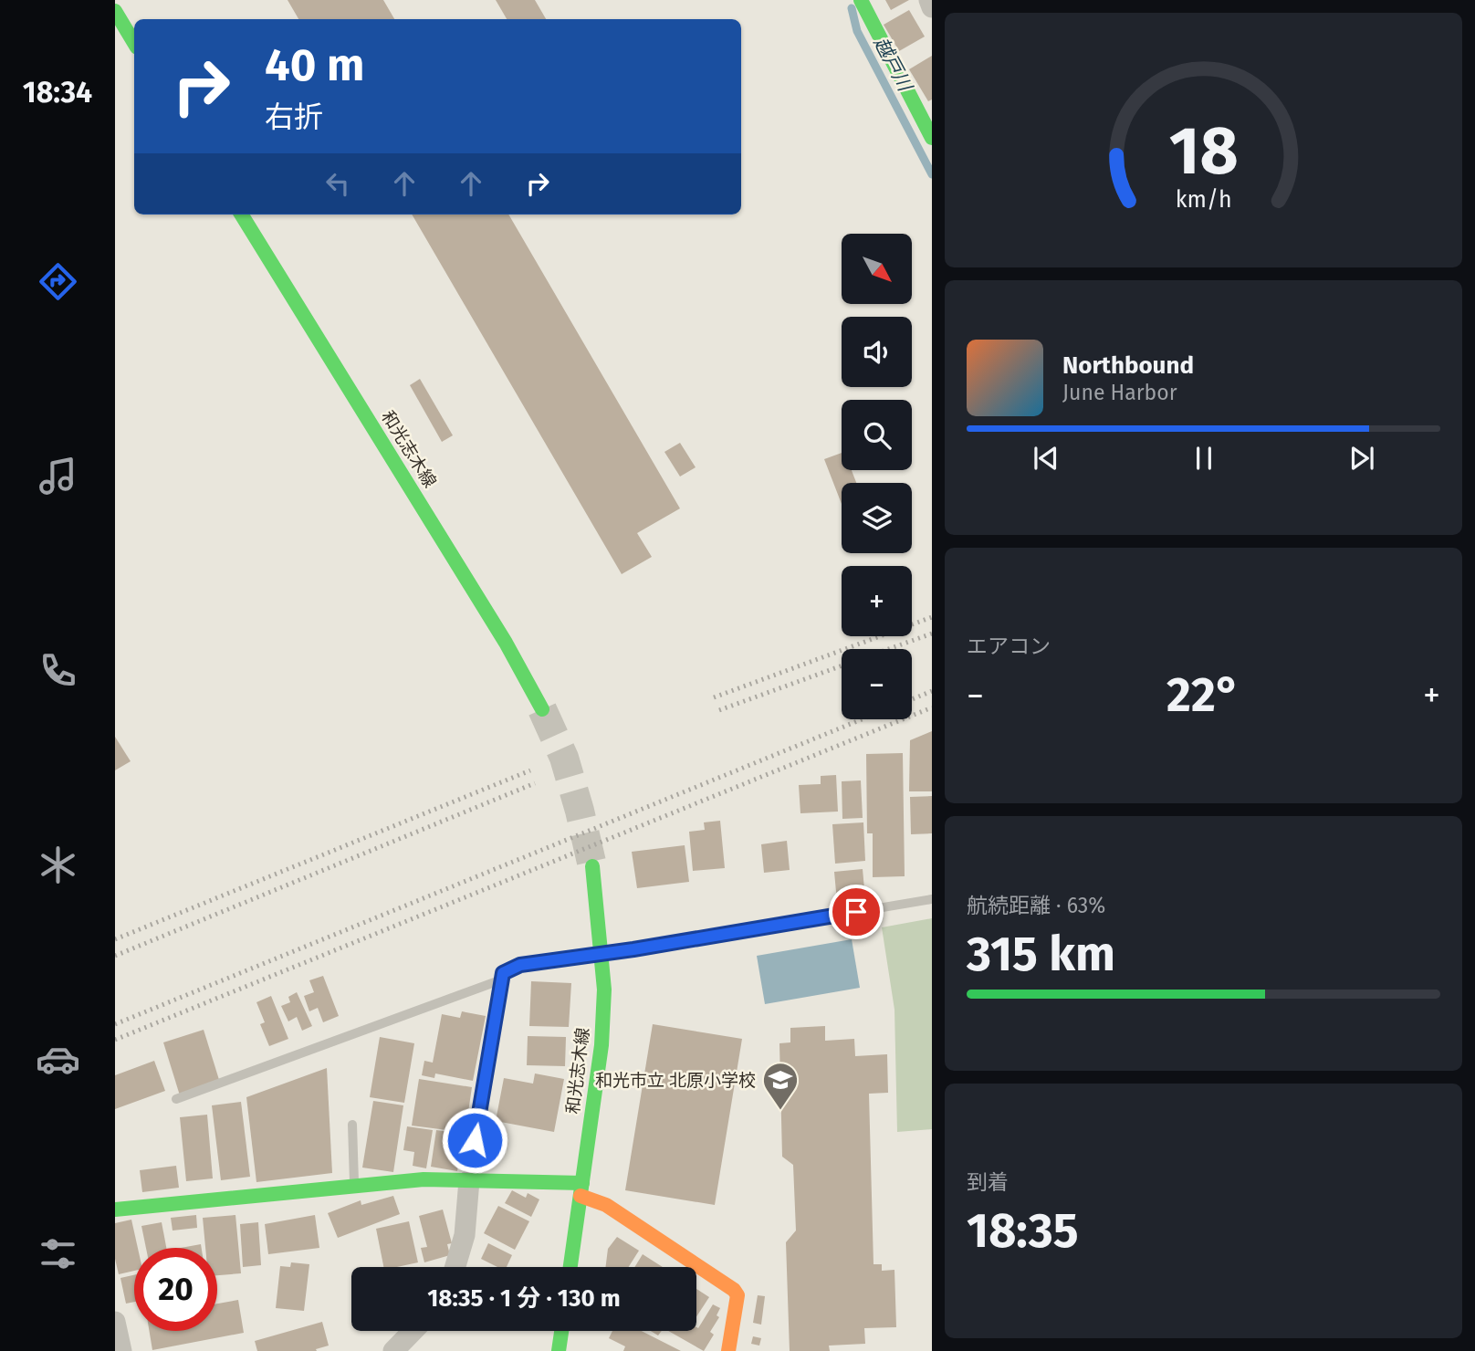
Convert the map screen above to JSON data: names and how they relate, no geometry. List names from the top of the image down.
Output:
{
  "streets": {
    "main road": ["和光志木線"]
  },
  "water": ["越戸川"],
  "places": {
    "school or university": ["和光市立 北原小学校"]
  },
  "north": "bottom right",
  "page": {
    "tabs": "18:34",
    "turn": ["40 m", "右折"],
    "map_buttons": ["+", "−"],
    "song": ["Northbound", "June Harbor"],
    "tile": [
      "エアコン",
      ["航続距離 · 63%", "315 km"],
      ["到着", "18:35"]
    ],
    "heat": ["−", "22°", "+"],
    "limit": "20",
    "trip": "18:35 · 1 分 · 130 m",
    "gauge": ["18", "km/h"]
  }
}
